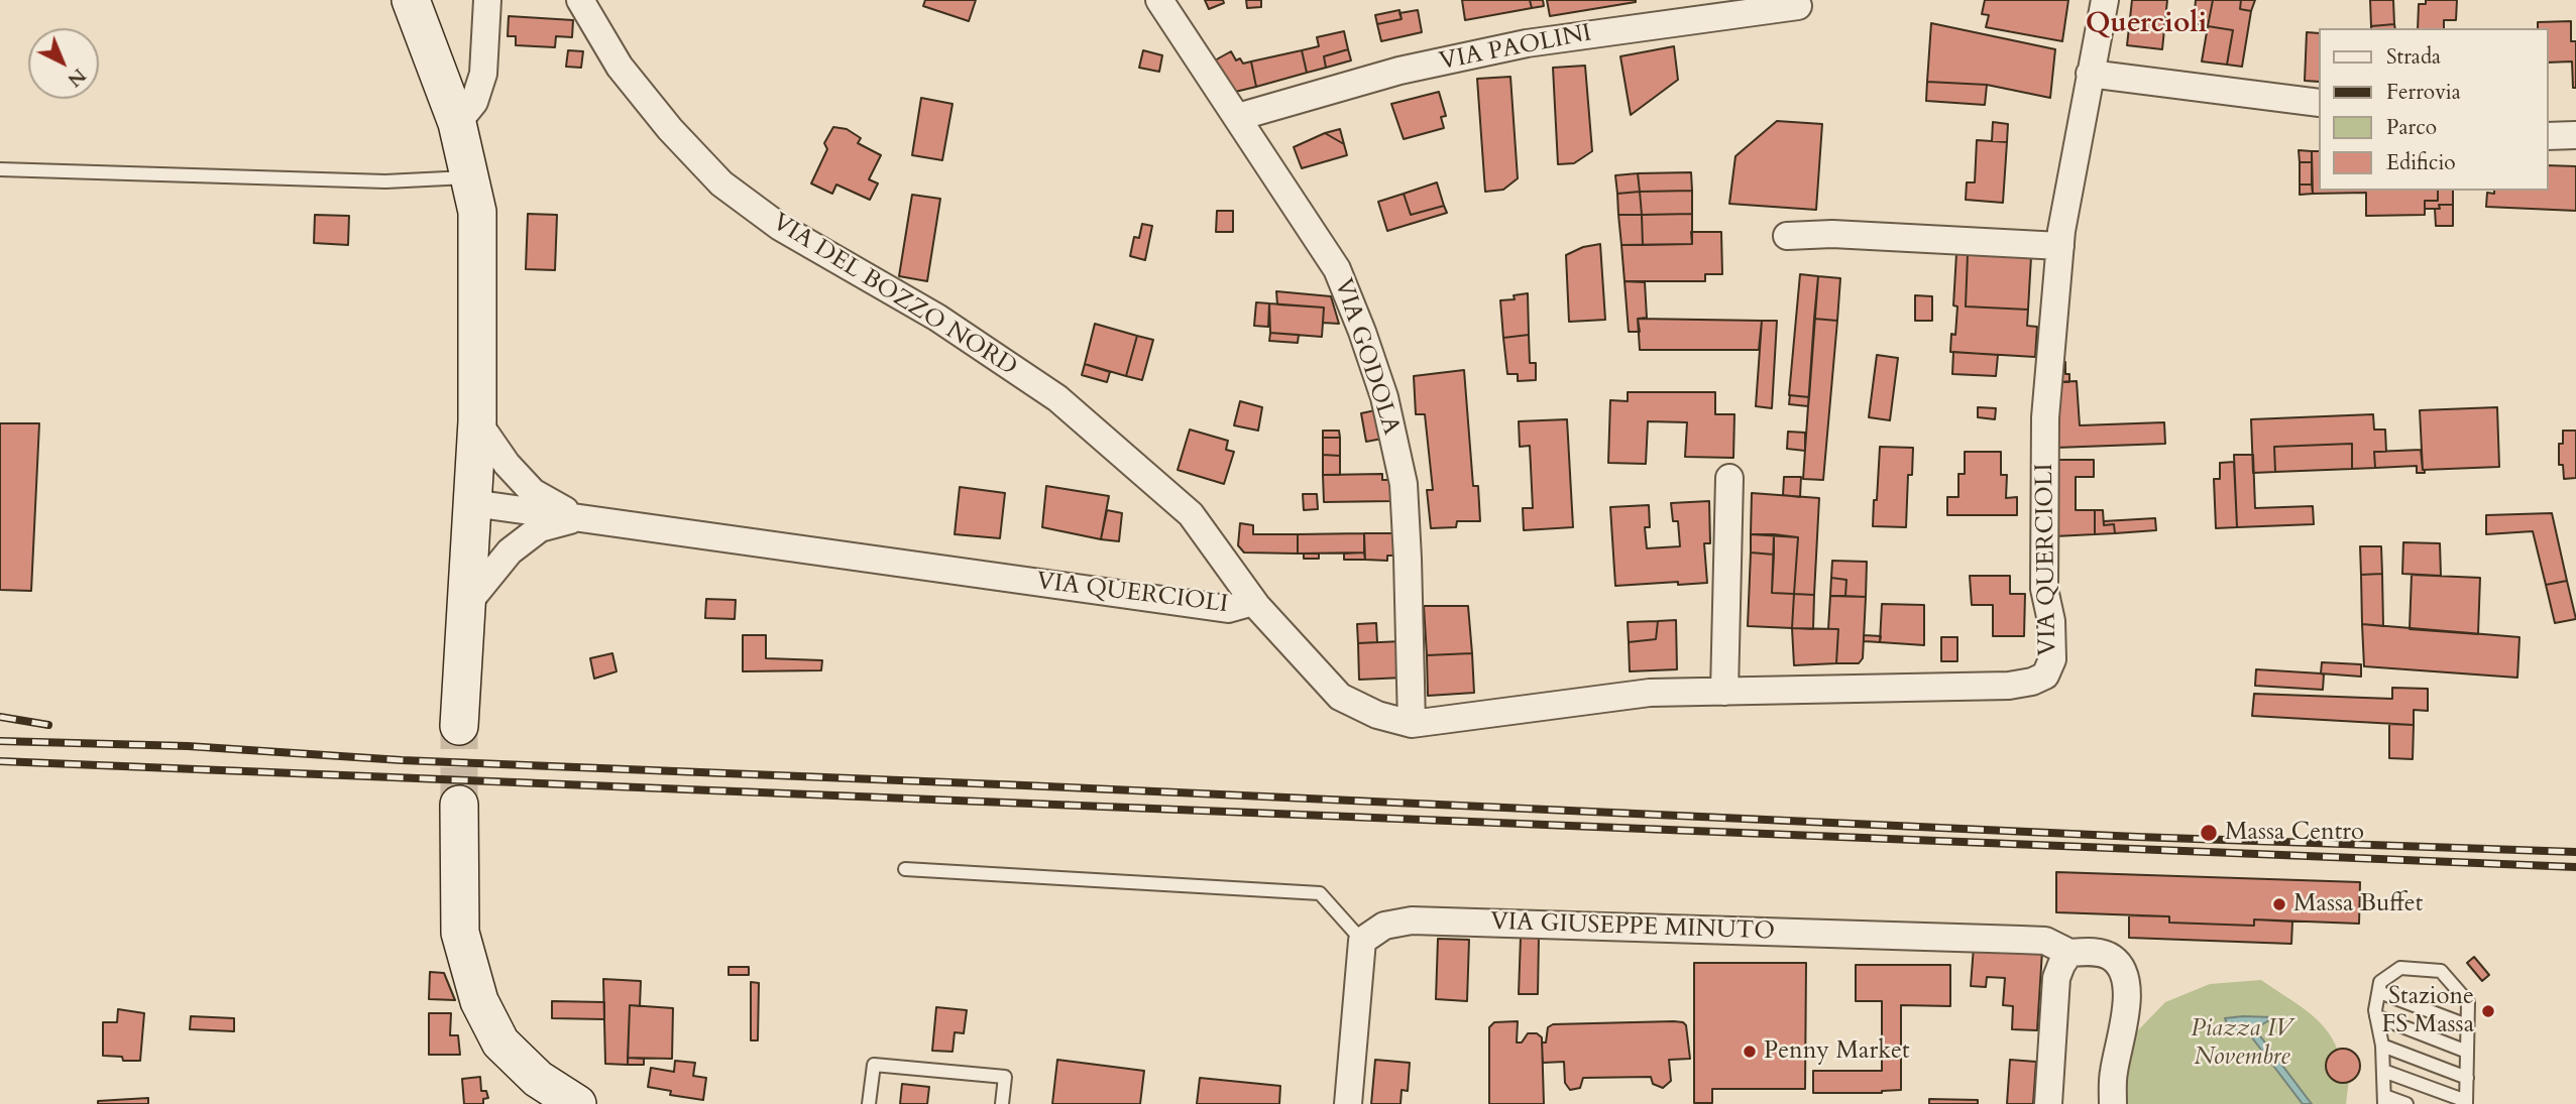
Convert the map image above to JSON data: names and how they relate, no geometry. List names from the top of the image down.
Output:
{
  "streets": {
    "street": [
      "VIA PAOLINI",
      "VIA DEL BOZZO NORD",
      "VIA GODOLA",
      "VIA QUERCIOLI",
      "VIA GIUSEPPE MINUTO"
    ]
  },
  "crossings": [
    ["VIA PAOLINI", "VIA GODOLA"],
    ["VIA DEL BOZZO NORD", "VIA QUERCIOLI"],
    ["VIA GODOLA", "VIA QUERCIOLI"]
  ],
  "districts": ["Quercioli"],
  "parks": ["Piazza IV Novembre"],
  "places": [
    "Massa Centro",
    "Massa Buffet",
    "Stazione FS Massa",
    "Penny Market"
  ],
  "legend": [
    "Strada",
    "Ferrovia",
    "Parco",
    "Edificio"
  ],
  "north": "bottom right"
}
